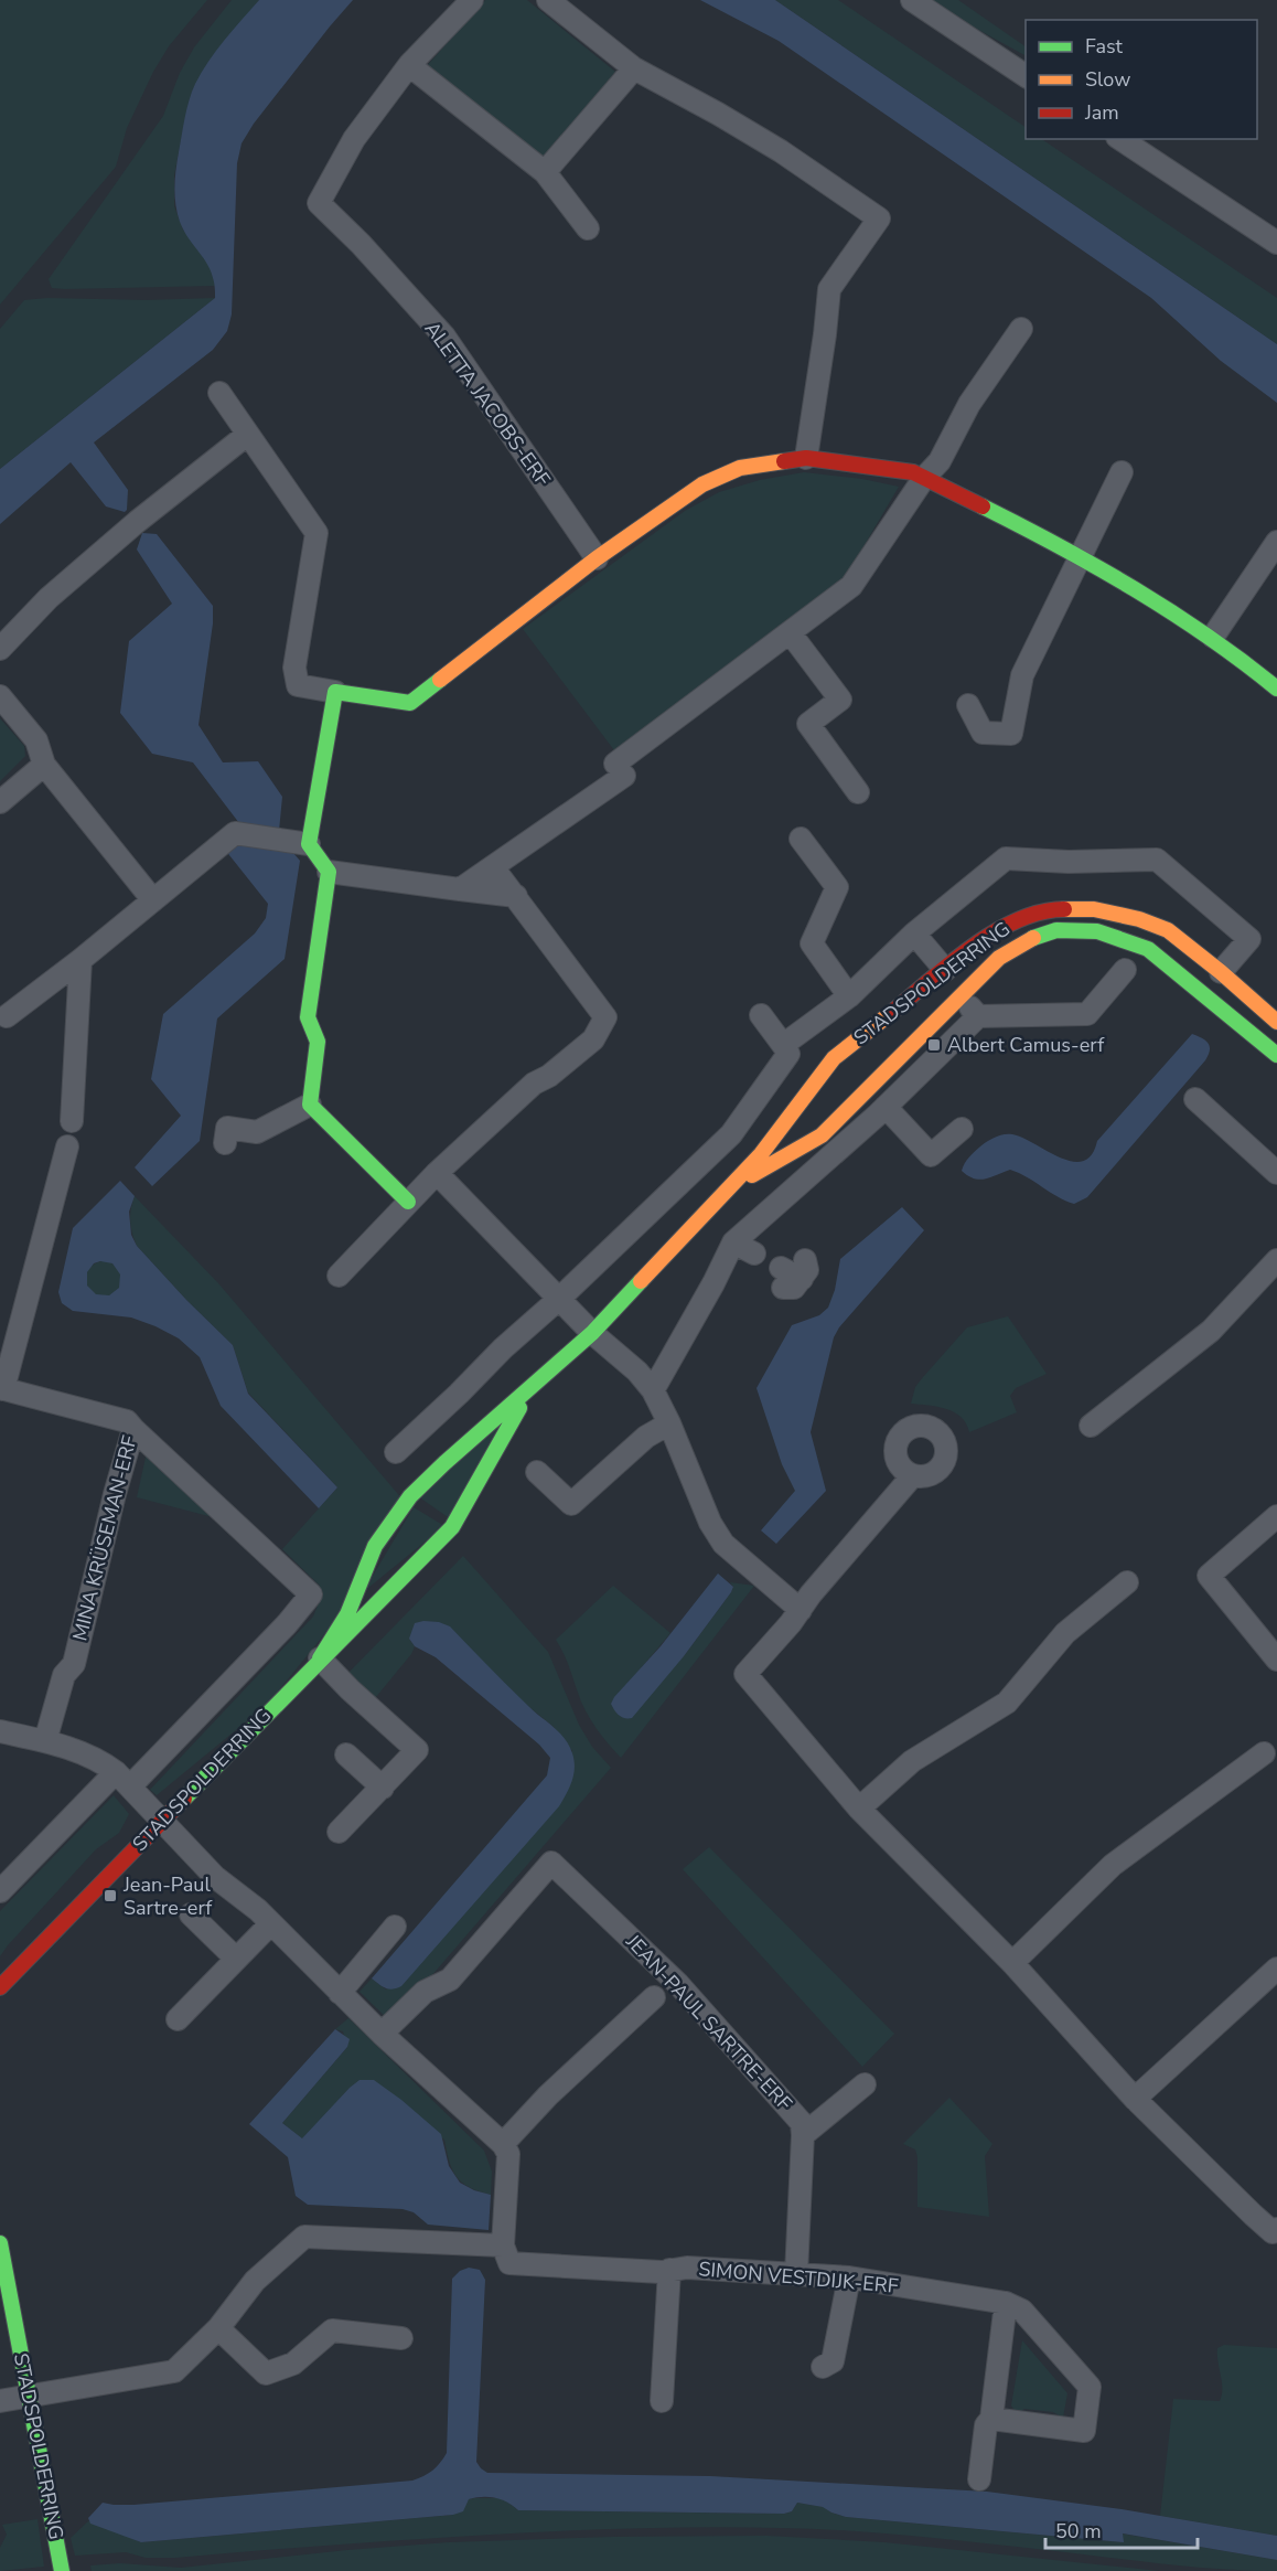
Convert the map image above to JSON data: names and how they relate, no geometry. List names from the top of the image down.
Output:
{
  "streets": {
    "street": [
      "ALETTA JACOBS-ERF",
      "STADSPOLDERRING",
      "MINA KRÜSEMAN-ERF",
      "JEAN-PAUL SARTRE-ERF",
      "SIMON VESTDIJK-ERF"
    ]
  },
  "crossings": [
    ["JEAN-PAUL SARTRE-ERF", "SIMON VESTDIJK-ERF"]
  ],
  "places": {
    "transit": ["Albert Camus-erf", "Jean-Paul Sartre-erf"]
  },
  "legend": ["Fast", "Slow", "Jam"],
  "scale_bar": "50 m"
}
